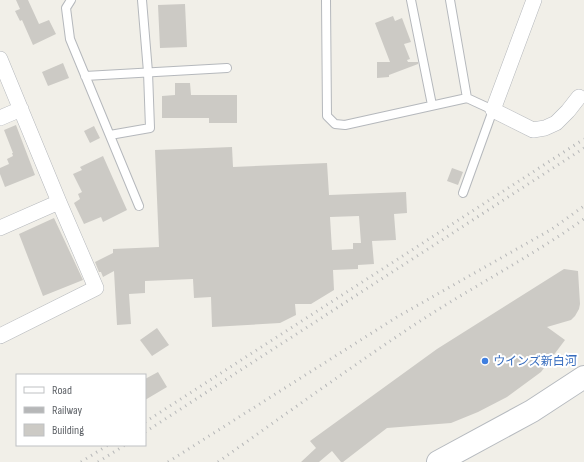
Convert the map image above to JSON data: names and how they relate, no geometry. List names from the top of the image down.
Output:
{
  "places": ["ウインズ新白河"],
  "legend": ["Road", "Railway", "Building"]
}
